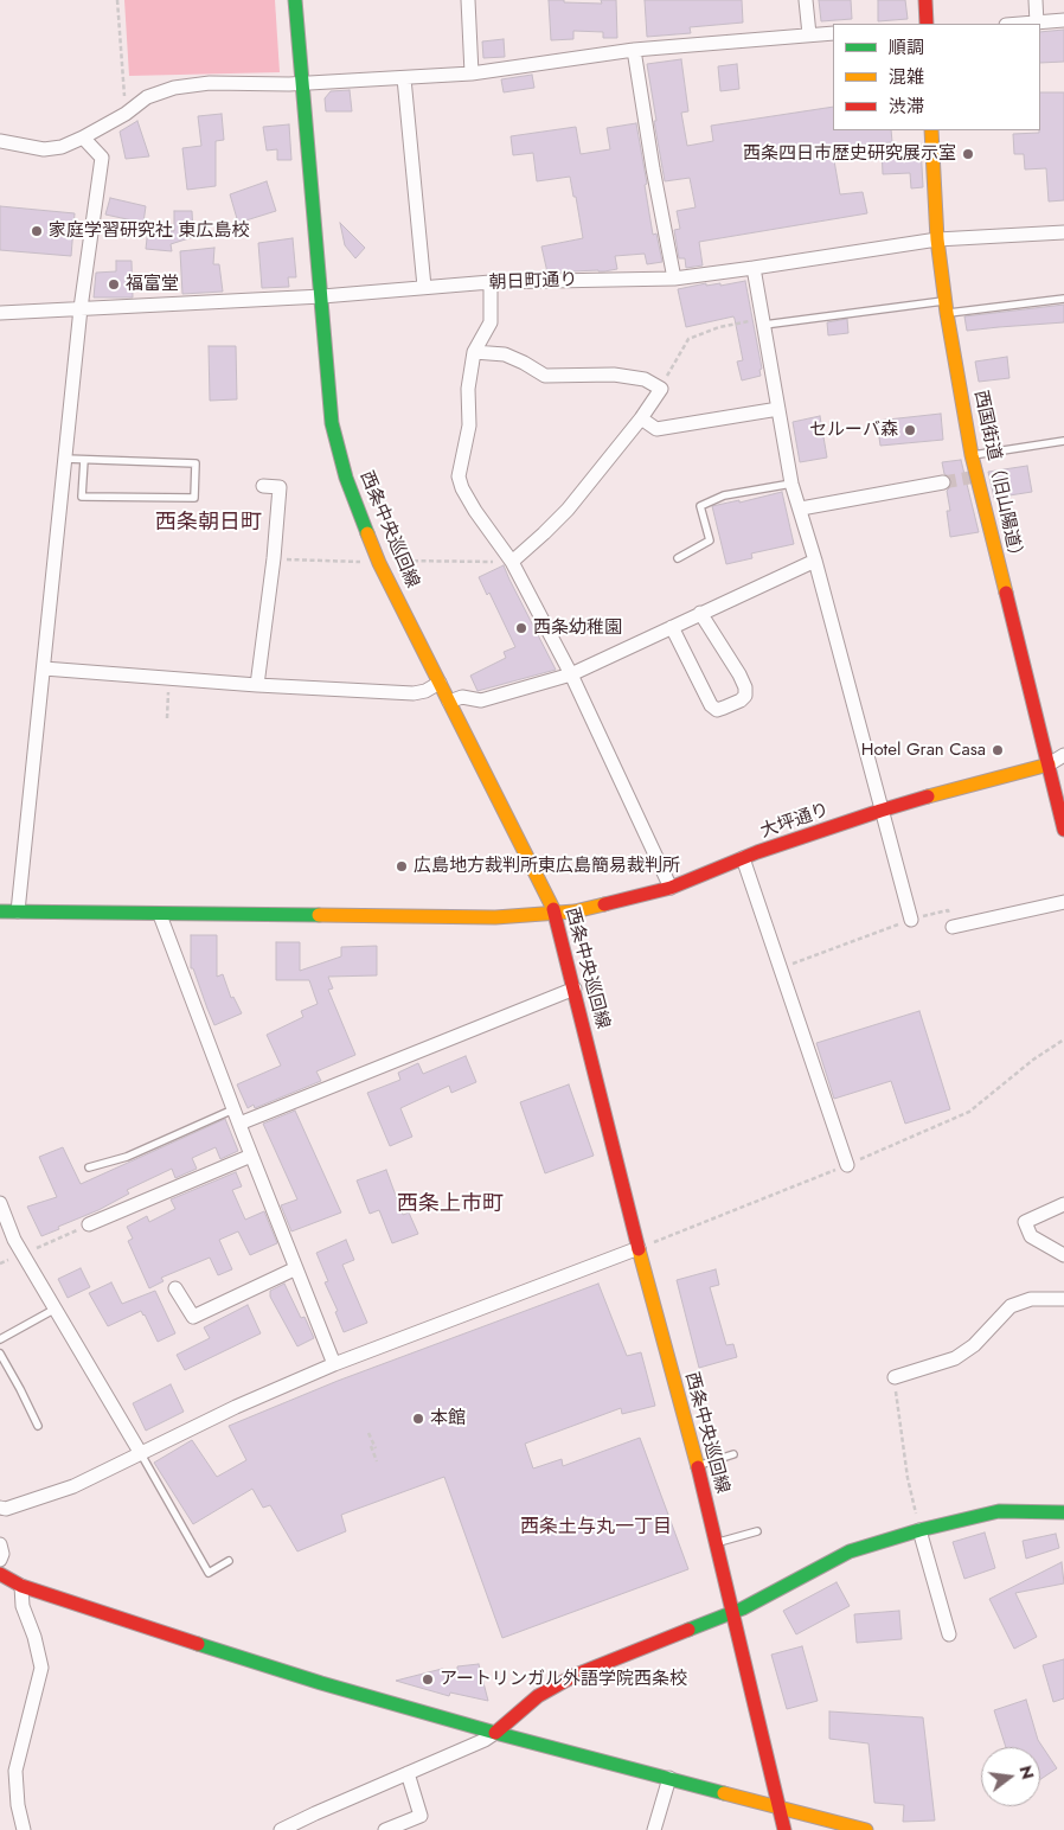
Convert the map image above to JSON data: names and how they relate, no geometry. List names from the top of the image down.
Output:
{
  "streets": {
    "street": [
      "朝日町通り",
      "西国街道（旧山陽道）",
      "西条中央巡回線",
      "大坪通り"
    ]
  },
  "crossings": [
    ["朝日町通り", "西国街道（旧山陽道）"],
    ["朝日町通り", "西条中央巡回線"],
    ["西国街道（旧山陽道）", "大坪通り"],
    ["西条中央巡回線", "大坪通り"]
  ],
  "districts": ["西条朝日町", "西条上市町", "西条土与丸一丁目"],
  "places": [
    "西条四日市歴史研究展示室",
    "家庭学習研究社 東広島校",
    "福富堂",
    "セルーバ森",
    "西条幼稚園",
    "Hotel Gran Casa",
    "広島地方裁判所東広島簡易裁判所",
    "本館",
    "アートリンガル外語学院西条校"
  ],
  "legend": ["順調", "混雑", "渋滞"],
  "north": "right"
}
